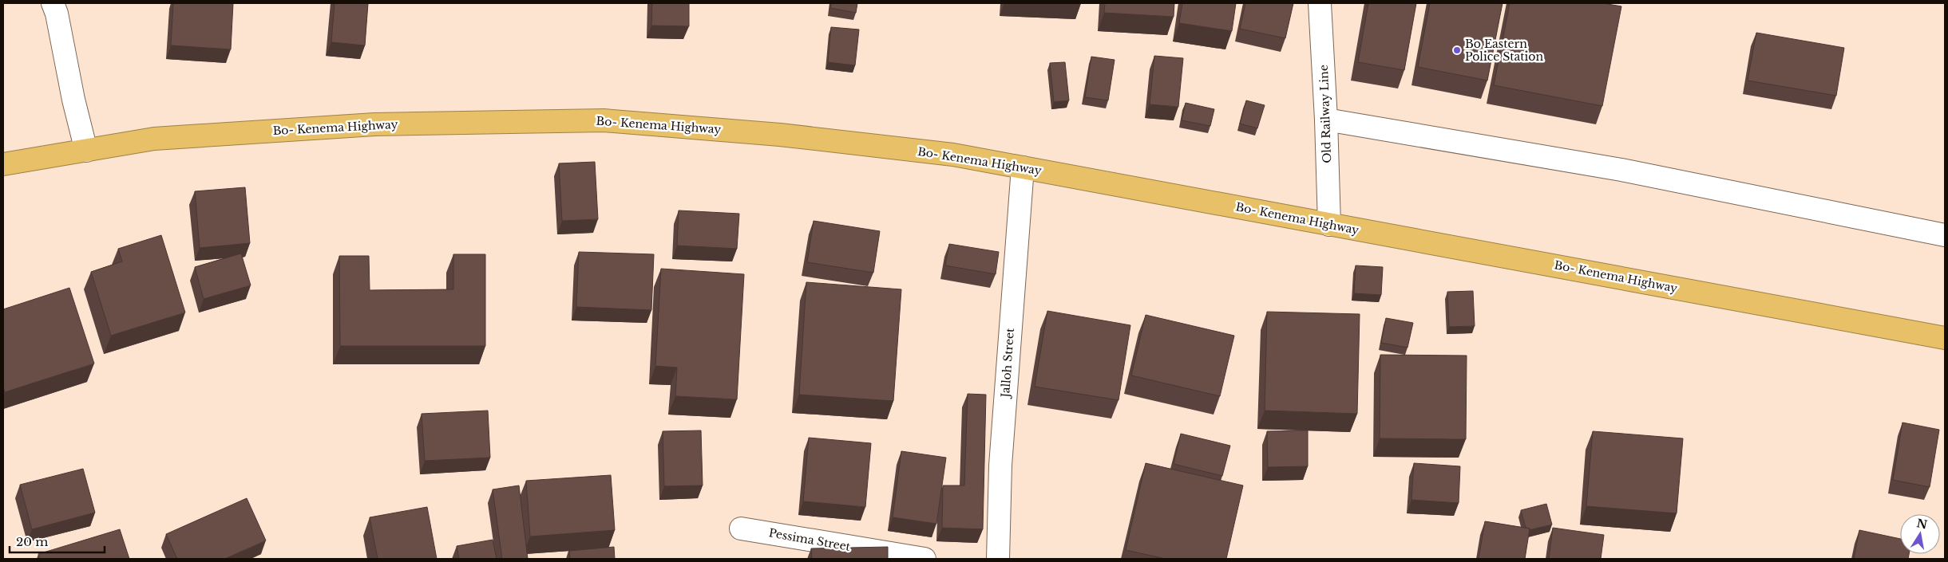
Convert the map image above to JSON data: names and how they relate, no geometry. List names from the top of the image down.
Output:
{
  "streets": {
    "highway": ["Bo- Kenema Highway"],
    "street": ["Old Railway Line", "Jalloh Street", "Pessima Street"]
  },
  "crossings": [
    ["Old Railway Line", "Bo- Kenema Highway"],
    ["Bo- Kenema Highway", "Jalloh Street"]
  ],
  "places": ["Bo Eastern Police Station"],
  "scale_bar": "20 m",
  "north": "top"
}
